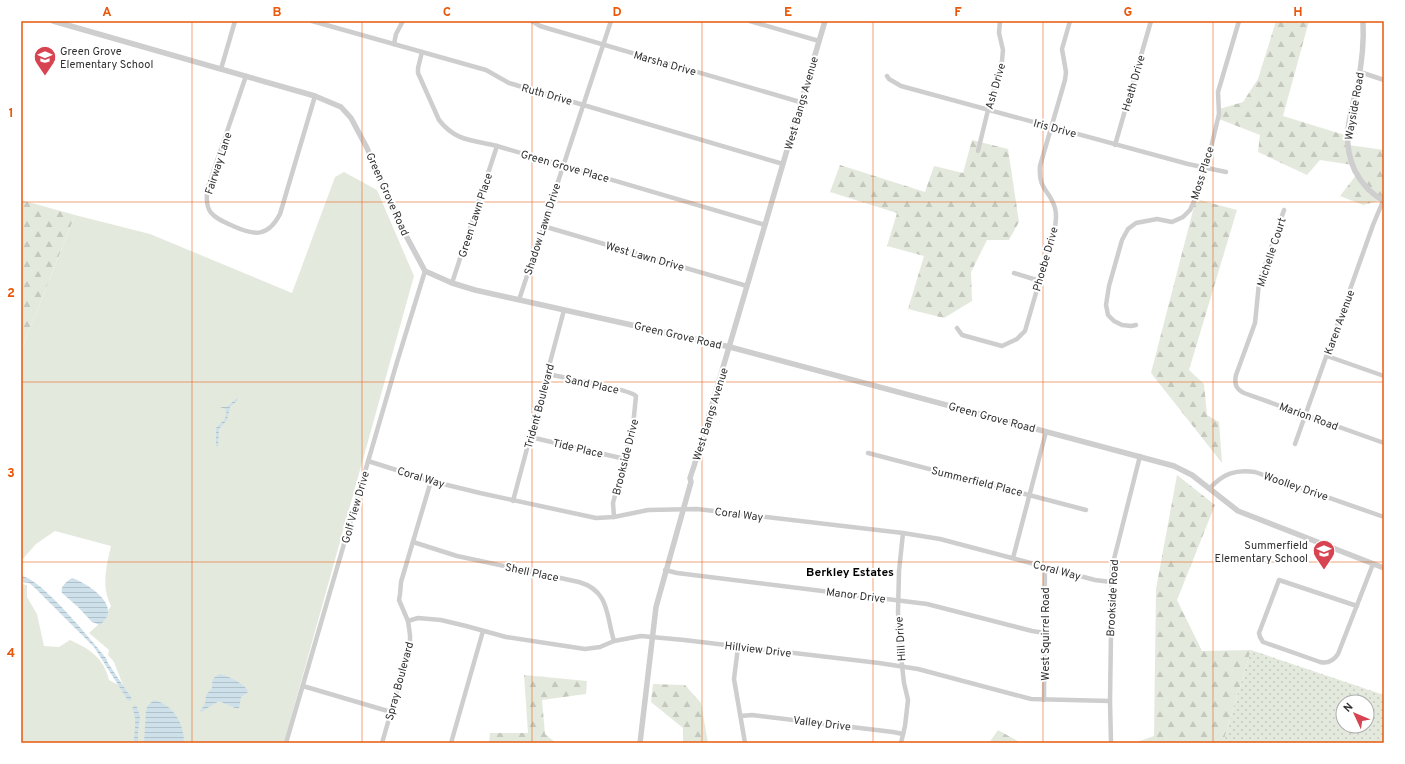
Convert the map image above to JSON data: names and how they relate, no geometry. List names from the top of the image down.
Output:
{
  "streets": {
    "street": [
      "Marsha Drive",
      "Heath Drive",
      "Ash Drive",
      "Ruth Drive",
      "West Bangs Avenue",
      "Wayside Road",
      "Iris Drive",
      "Fairway Lane",
      "Green Grove Place",
      "Moss Place",
      "Green Grove Road",
      "Green Lawn Place",
      "Shadow Lawn Drive",
      "Michelle Court",
      "West Lawn Drive",
      "Phoebe Drive",
      "Karen Avenue",
      "Sand Place",
      "Trident Boulevard",
      "Marion Road",
      "Tide Place",
      "Brookside Drive",
      "Coral Way",
      "Summerfield Place",
      "Woolley Drive",
      "Golf View Drive",
      "Shell Place",
      "Manor Drive",
      "Brookside Road",
      "West Squirrel Road",
      "Hill Drive",
      "Hillview Drive",
      "Spray Boulevard",
      "Valley Drive"
    ]
  },
  "crossings": [
    ["Marsha Drive", "West Bangs Avenue"],
    ["Marsha Drive", "Shadow Lawn Drive"],
    ["Heath Drive", "Iris Drive"],
    ["Ash Drive", "Iris Drive"],
    ["Ruth Drive", "West Bangs Avenue"],
    ["Ruth Drive", "Green Grove Place"],
    ["Ruth Drive", "Shadow Lawn Drive"],
    ["West Bangs Avenue", "Green Grove Place"],
    ["West Bangs Avenue", "Green Grove Road"],
    ["West Bangs Avenue", "West Lawn Drive"],
    ["West Bangs Avenue", "Coral Way"],
    ["West Bangs Avenue", "Manor Drive"],
    ["West Bangs Avenue", "Hillview Drive"],
    ["Wayside Road", "Karen Avenue"],
    ["Iris Drive", "Moss Place"],
    ["Iris Drive", "Phoebe Drive"],
    ["Fairway Lane", "Green Grove Road"],
    ["Green Grove Place", "Green Lawn Place"],
    ["Green Grove Place", "Shadow Lawn Drive"],
    ["Green Grove Road", "Green Lawn Place"],
    ["Green Grove Road", "Shadow Lawn Drive"],
    ["Green Grove Road", "Trident Boulevard"],
    ["Green Grove Road", "Woolley Drive"],
    ["Green Grove Road", "Golf View Drive"],
    ["Green Grove Road", "Brookside Road"],
    ["Shadow Lawn Drive", "West Lawn Drive"],
    ["Michelle Court", "Marion Road"],
    ["Karen Avenue", "Marion Road"],
    ["Sand Place", "Trident Boulevard"],
    ["Sand Place", "Brookside Drive"],
    ["Trident Boulevard", "Tide Place"],
    ["Trident Boulevard", "Coral Way"],
    ["Tide Place", "Brookside Drive"],
    ["Brookside Drive", "Coral Way"],
    ["Coral Way", "Golf View Drive"],
    ["Coral Way", "Brookside Road"],
    ["Coral Way", "West Squirrel Road"],
    ["Coral Way", "Hill Drive"],
    ["Coral Way", "Spray Boulevard"],
    ["Shell Place", "Hillview Drive"],
    ["Shell Place", "Spray Boulevard"],
    ["Manor Drive", "West Squirrel Road"],
    ["Manor Drive", "Hill Drive"],
    ["Brookside Road", "Hillview Drive"],
    ["West Squirrel Road", "Hillview Drive"],
    ["Hill Drive", "Hillview Drive"],
    ["Hill Drive", "Valley Drive"],
    ["Hillview Drive", "Spray Boulevard"]
  ],
  "districts": ["Berkley Estates"],
  "places": {
    "school or university": ["Green Grove Elementary School", "Summerfield Elementary School"]
  },
  "north": "top left",
  "grid": {
    "columns": [
      "A",
      "B",
      "C",
      "D",
      "E",
      "F",
      "G",
      "H"
    ],
    "rows": [
      "1",
      "2",
      "3",
      "4"
    ]
  }
}
